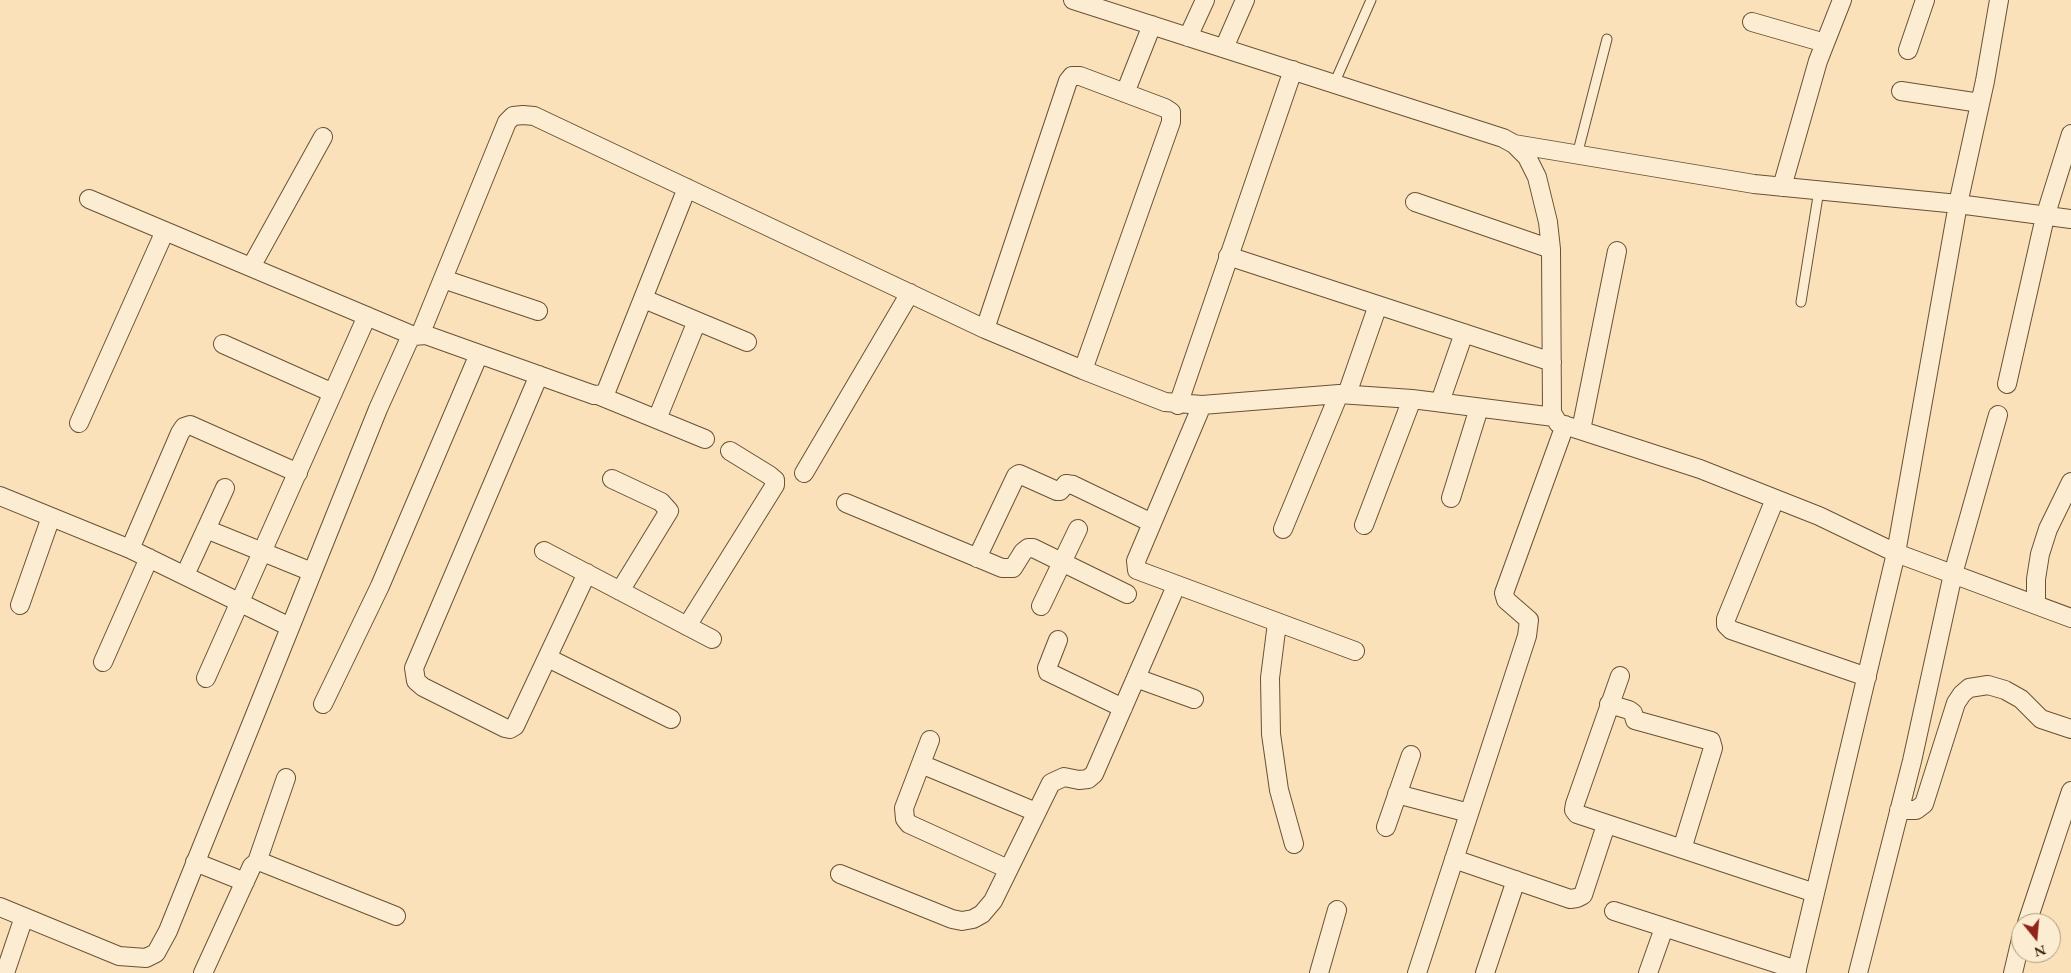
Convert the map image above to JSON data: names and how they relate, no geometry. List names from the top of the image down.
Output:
{
  "north": "bottom"
}
